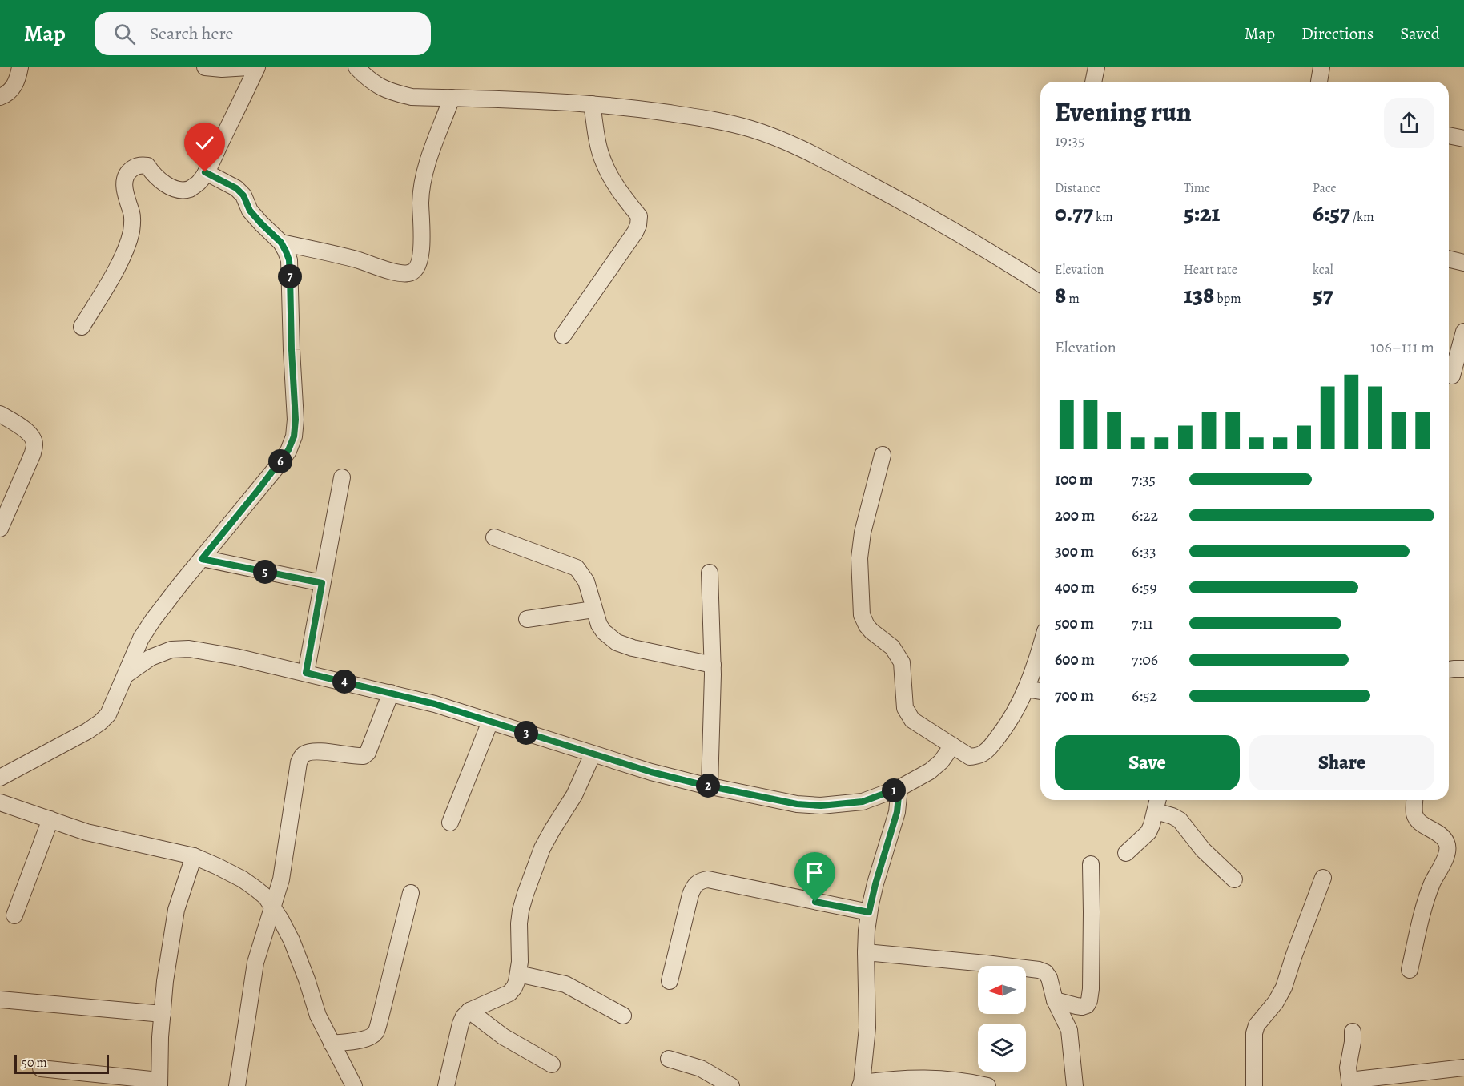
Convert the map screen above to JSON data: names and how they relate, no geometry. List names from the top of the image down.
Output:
{
  "scale_bar": "50 m",
  "north": "left",
  "page": {
    "header": "Map",
    "search": "Search here",
    "nav": ["Map", "Directions", "Saved"],
    "heading": ["Evening run", "19:35"],
    "stats": [
      ["Distance", "0.77 km"],
      ["Time", "5:21"],
      ["Pace", "6:57 /km"],
      ["Elevation", "8 m"],
      ["Heart rate", "138 bpm"],
      ["kcal", "57"]
    ],
    "pins": [
      "7",
      "6",
      "5",
      "4",
      "3",
      "2",
      "1"
    ],
    "chart": ["Elevation", "106–111 m"],
    "list": [
      {
        "name": "100 m",
        "note": "7:35"
      },
      {
        "name": "200 m",
        "note": "6:22"
      },
      {
        "name": "300 m",
        "note": "6:33"
      },
      {
        "name": "400 m",
        "note": "6:59"
      },
      {
        "name": "500 m",
        "note": "7:11"
      },
      {
        "name": "600 m",
        "note": "7:06"
      },
      {
        "name": "700 m",
        "note": "6:52"
      }
    ],
    "buttons": ["Save", "Share"],
    "scale": "50 m"
  }
}
